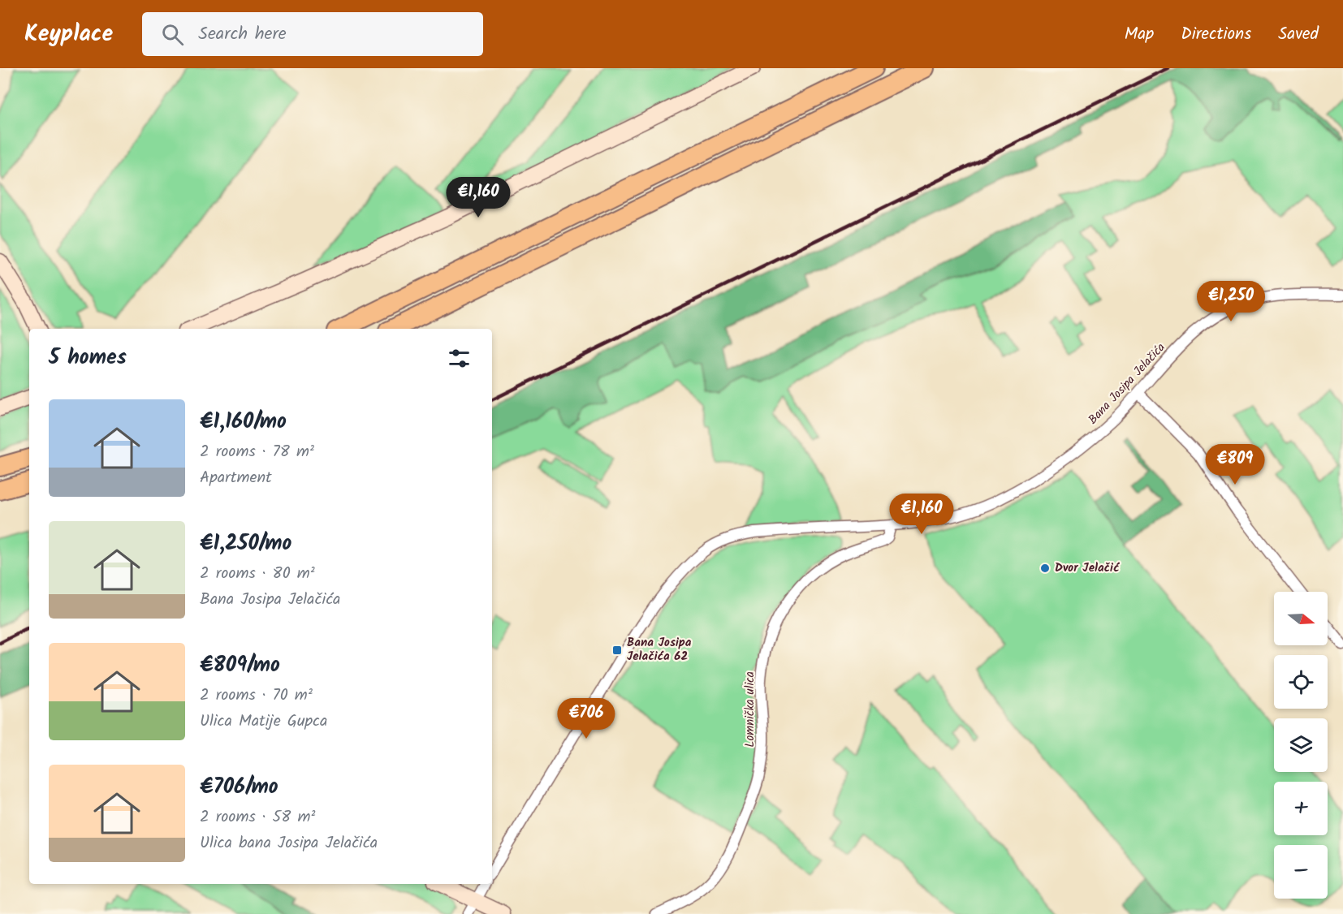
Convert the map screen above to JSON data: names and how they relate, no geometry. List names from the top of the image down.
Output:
{
  "streets": {
    "street": ["Bana Josipa Jelačića", "Lomnička ulica"]
  },
  "crossings": [
    ["Bana Josipa Jelačića", "Lomnička ulica"]
  ],
  "places": {
    "other": ["Dvor Jelačić"],
    "transit": ["Bana Josipa Jelačića 62"]
  },
  "north": "right",
  "page": {
    "header": "Keyplace",
    "search": "Search here",
    "nav": ["Map", "Directions", "Saved"],
    "price": [
      "€1,160",
      "€1,250",
      "€809",
      "€1,160",
      "€706"
    ],
    "heading": "5 homes",
    "list": [
      {
        "name": "€1,160/mo",
        "note": "2 rooms · 78 m² · Apartment"
      },
      {
        "name": "€1,250/mo",
        "note": "2 rooms · 80 m² · Bana Josipa Jelačića"
      },
      {
        "name": "€809/mo",
        "note": "2 rooms · 70 m² · Ulica Matije Gupca"
      },
      {
        "name": "€706/mo",
        "note": "2 rooms · 58 m² · Ulica bana Josipa Jelačića"
      }
    ],
    "map_buttons": ["+", "−"]
  }
}
